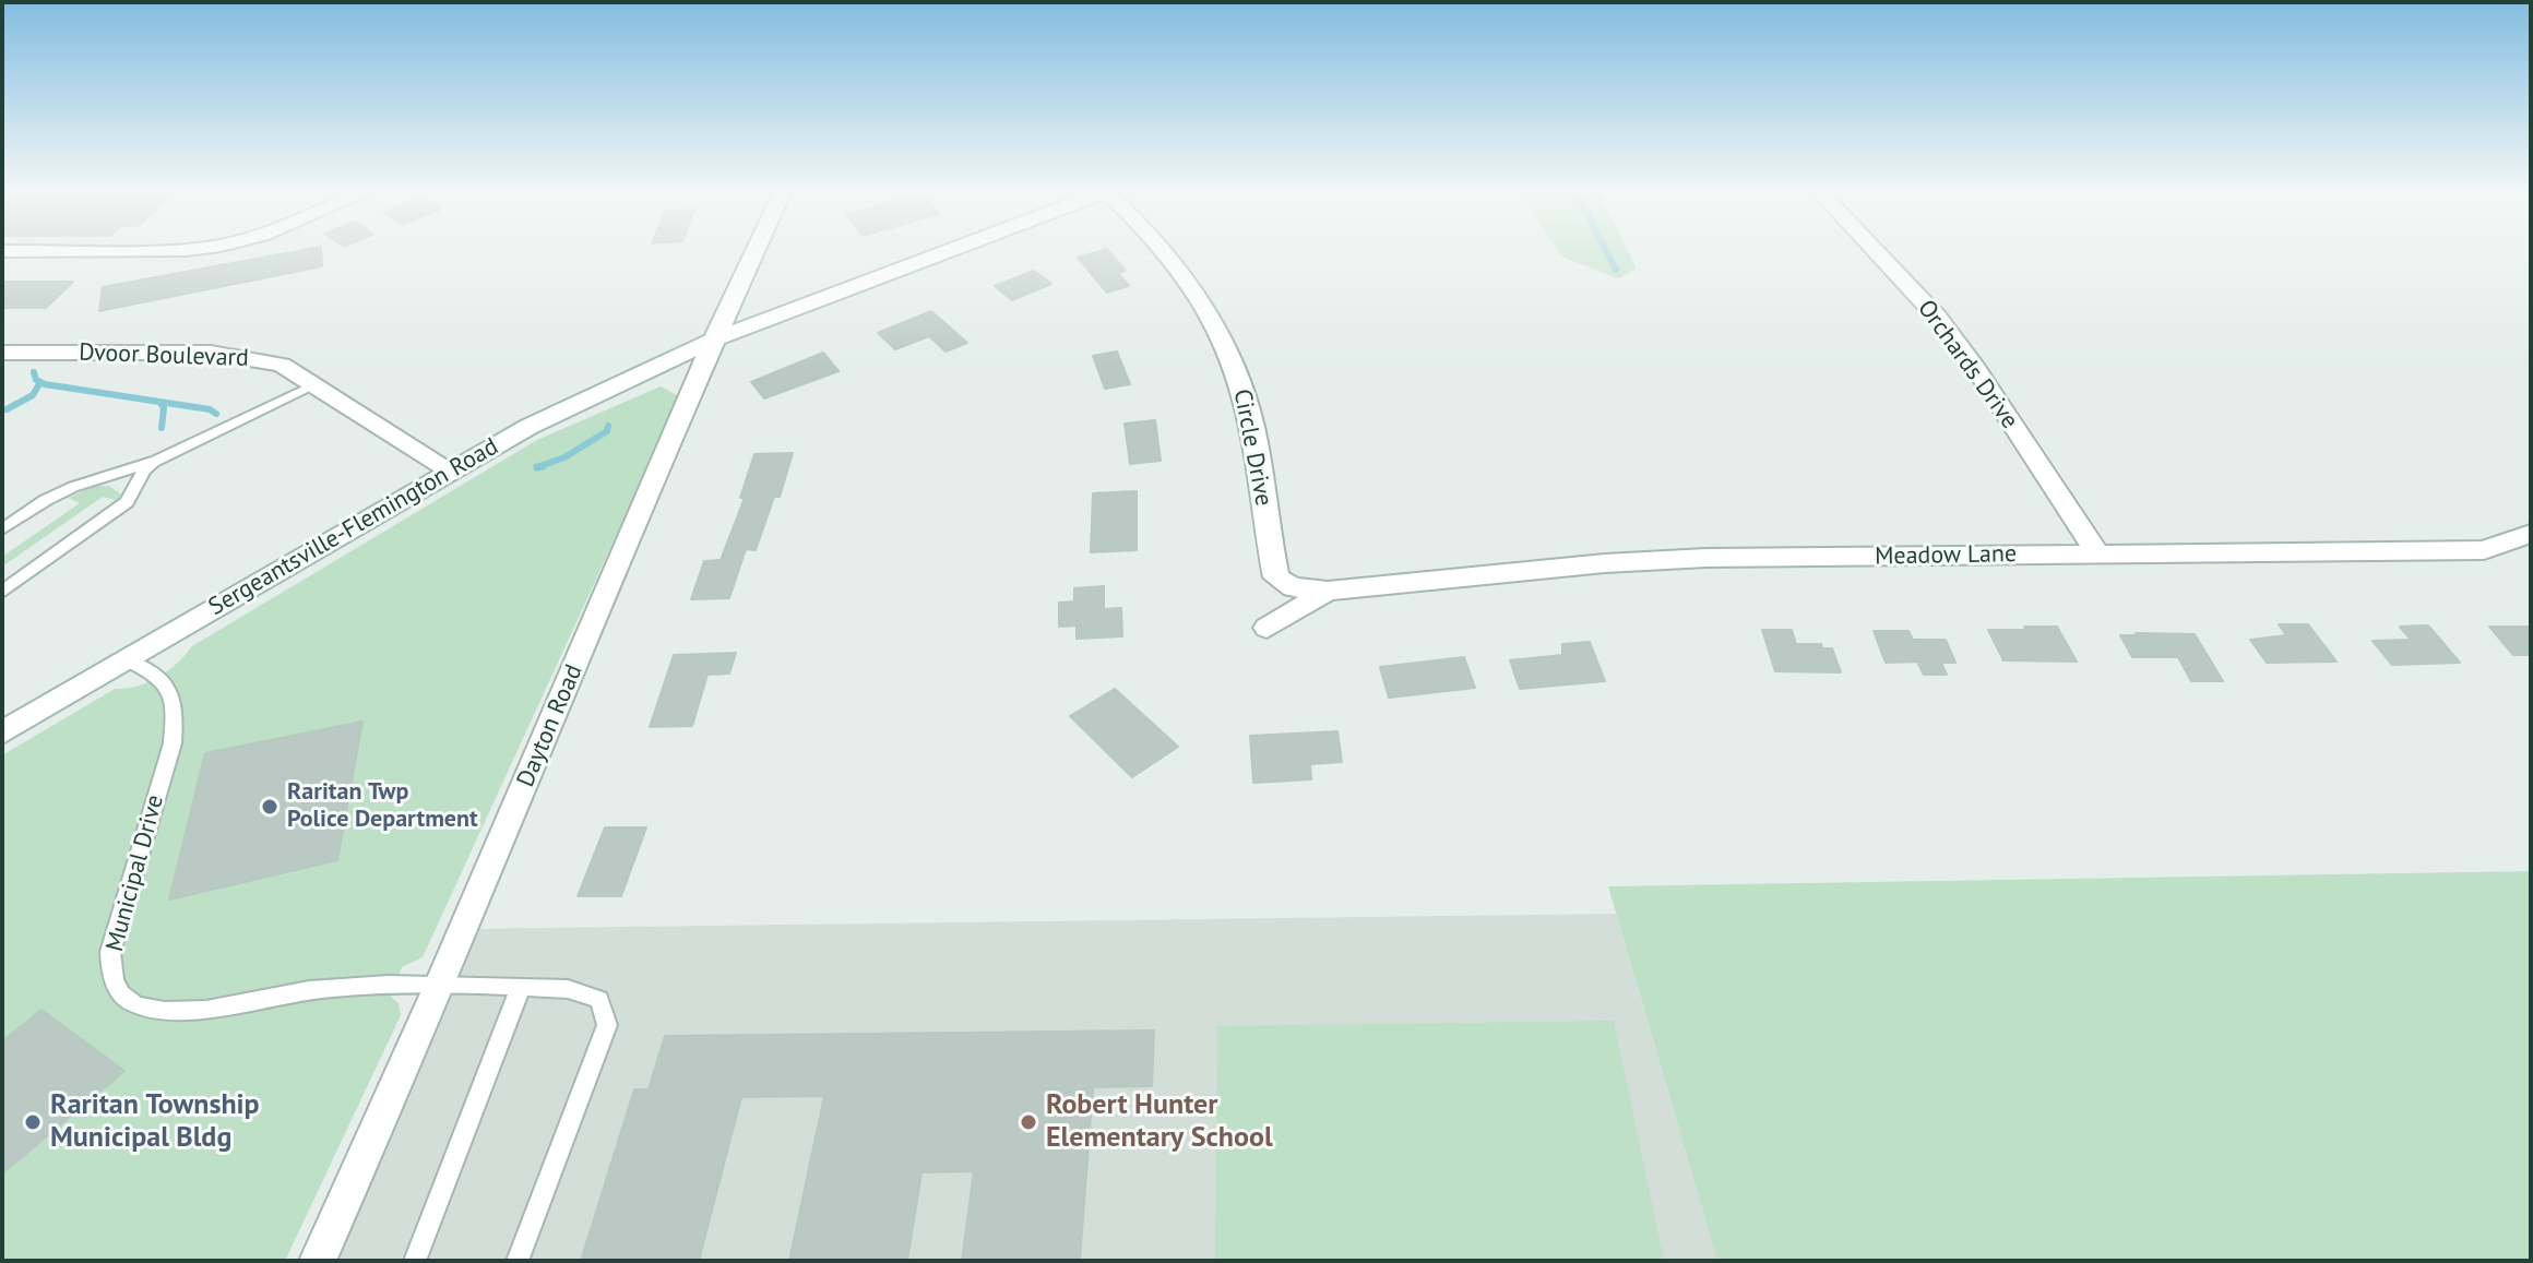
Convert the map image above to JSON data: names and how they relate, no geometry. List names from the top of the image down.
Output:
{
  "streets": {
    "street": [
      "Dvoor Boulevard",
      "Orchards Drive",
      "Circle Drive",
      "Sergeantsville-Flemington Road",
      "Meadow Lane",
      "Dayton Road"
    ],
    "lane": ["Municipal Drive"]
  },
  "crossings": [
    ["Dvoor Boulevard", "Sergeantsville-Flemington Road"],
    ["Orchards Drive", "Meadow Lane"],
    ["Circle Drive", "Meadow Lane"],
    ["Sergeantsville-Flemington Road", "Dayton Road"],
    ["Sergeantsville-Flemington Road", "Municipal Drive"],
    ["Dayton Road", "Municipal Drive"]
  ],
  "places": ["Raritan Twp Police Department", "Raritan Township Municipal Bldg", "Robert Hunter Elementary School"]
}
